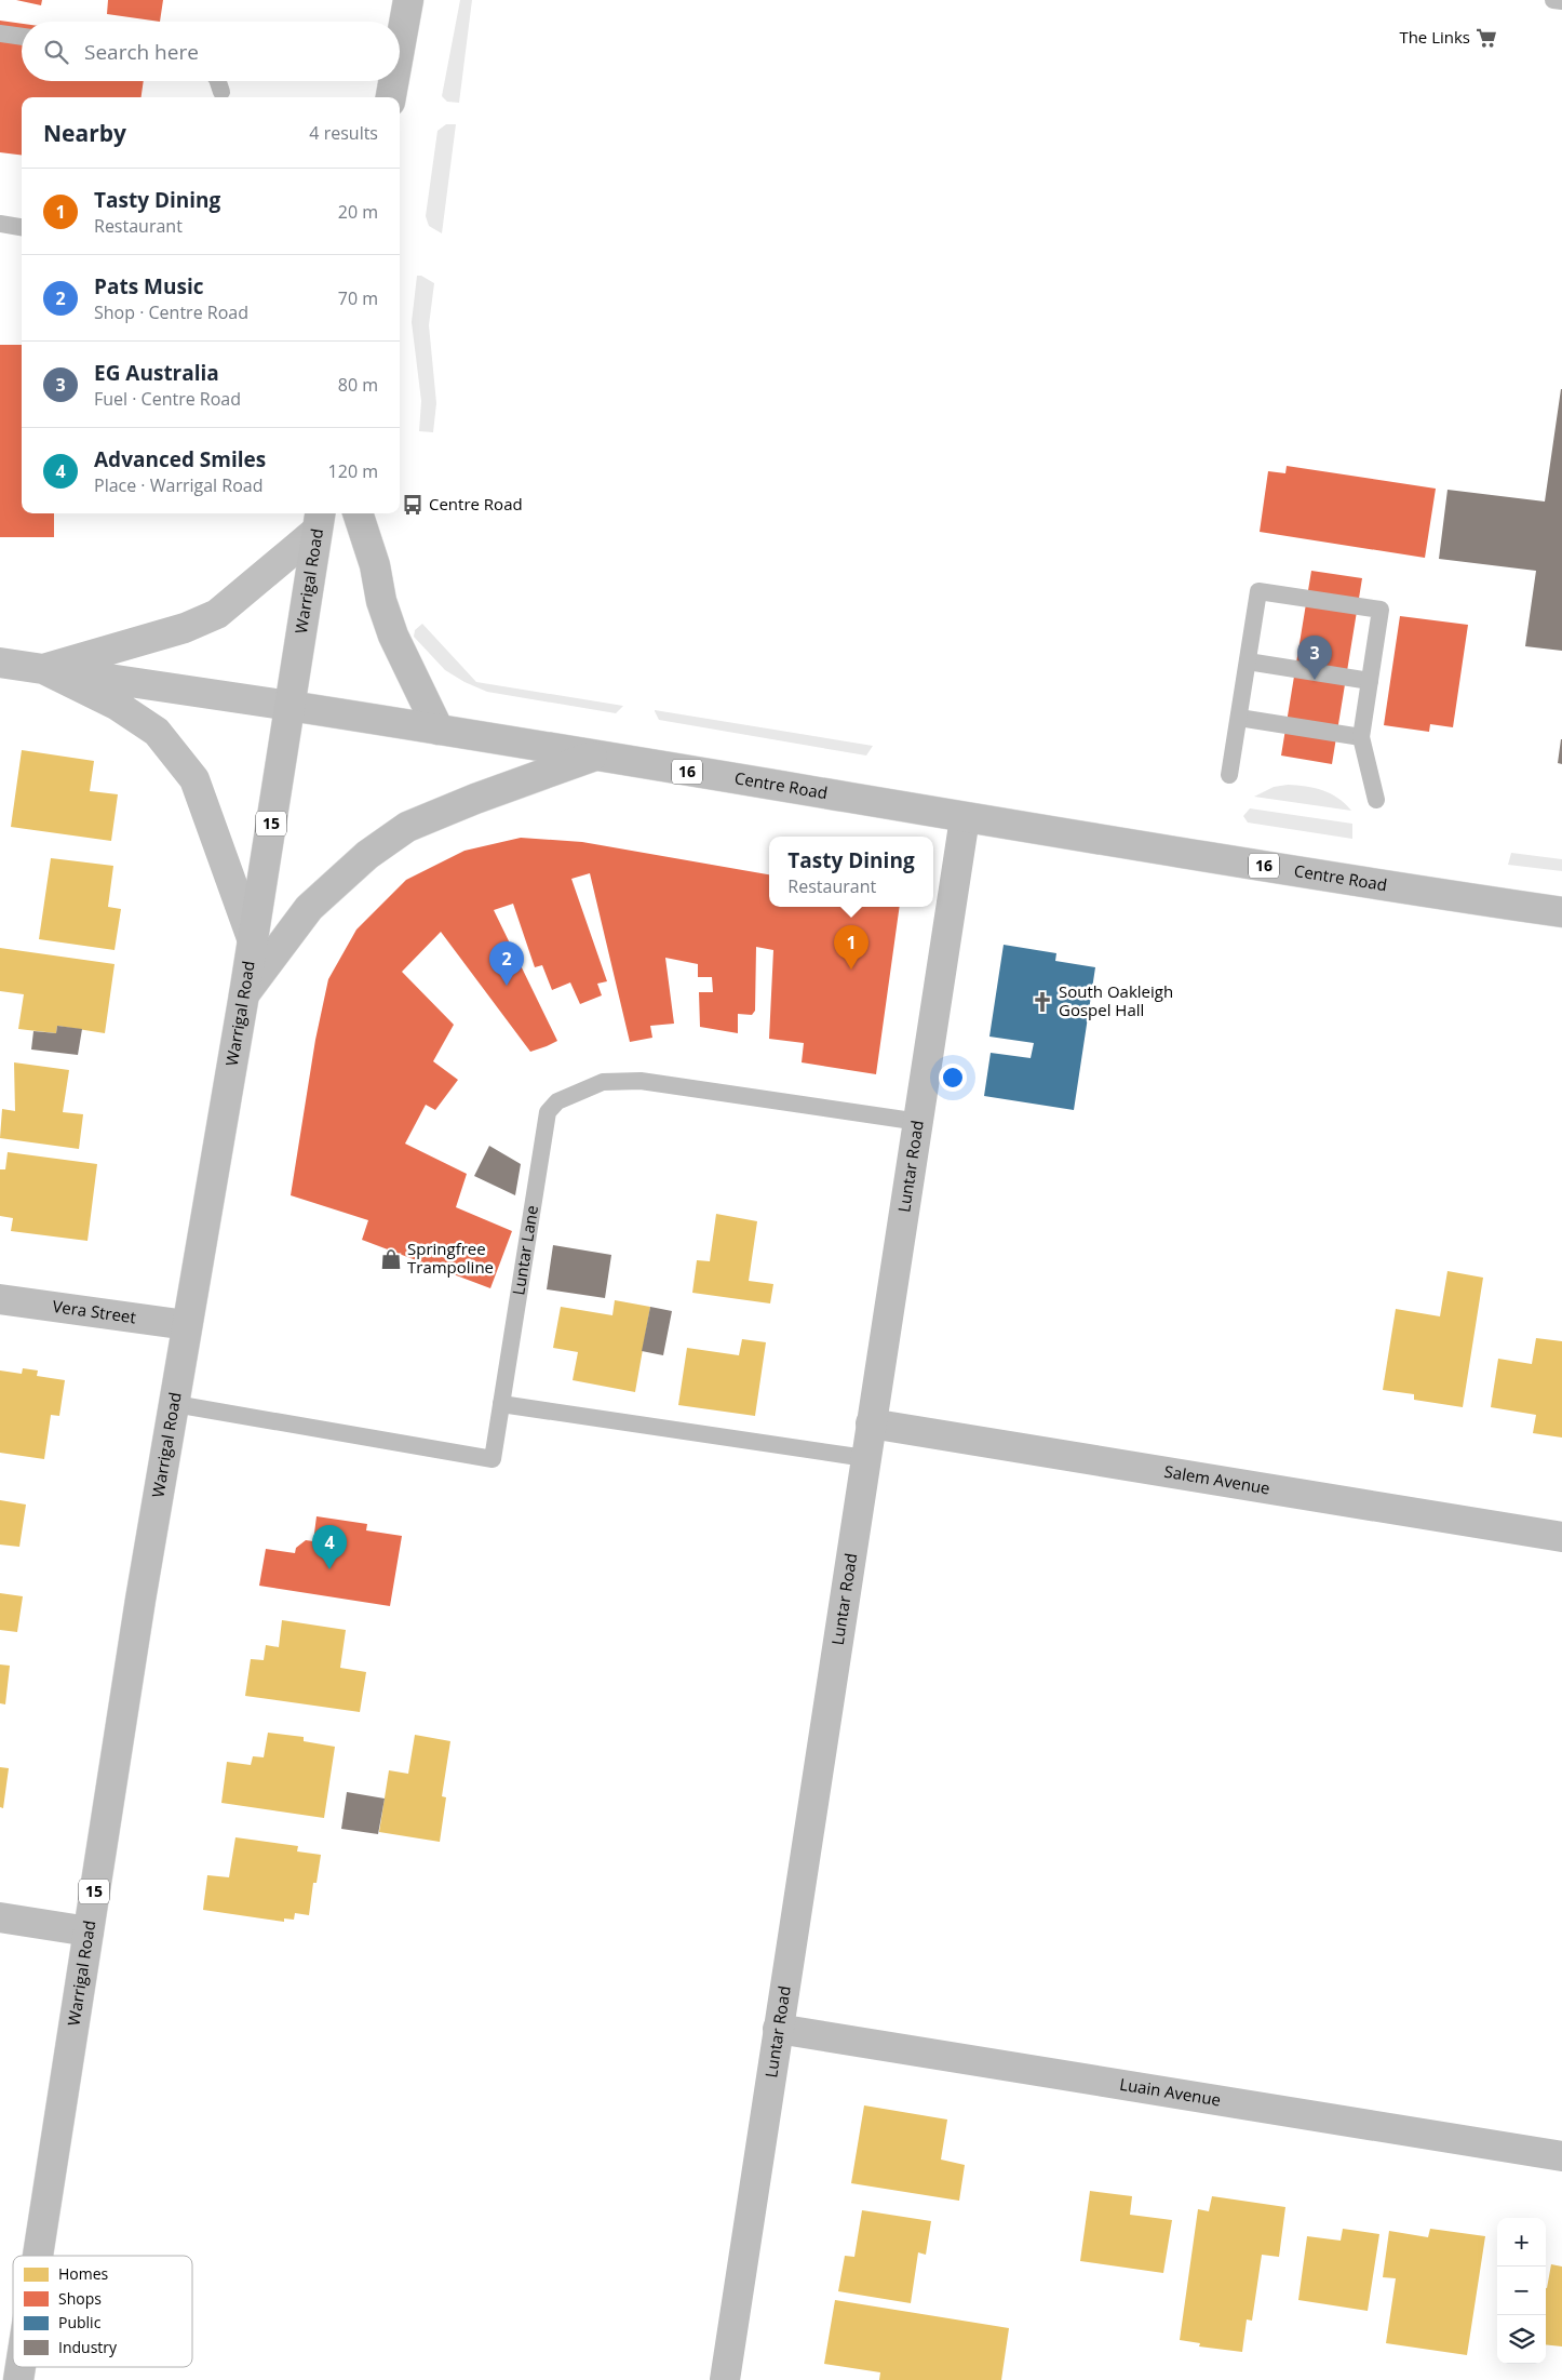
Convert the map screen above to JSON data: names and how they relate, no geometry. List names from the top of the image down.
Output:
{
  "streets": {
    "main road": [
      "Warrigal Road",
      "16",
      "Centre Road",
      "15",
      "Luntar Road",
      "Vera Street",
      "Salem Avenue",
      "Luain Avenue"
    ],
    "lane": ["Luntar Lane"]
  },
  "crossings": [
    ["Warrigal Road", "Centre Road"],
    ["Warrigal Road", "Luntar Lane"],
    ["Warrigal Road", "Vera Street"],
    ["Centre Road", "Luntar Road"],
    ["Luntar Road", "Luntar Lane"],
    ["Luntar Road", "Salem Avenue"],
    ["Luntar Road", "Luain Avenue"]
  ],
  "places": {
    "supermarket": ["The Links"],
    "bus stop": ["Centre Road"],
    "church": ["South Oakleigh Gospel Hall"],
    "shop": ["Springfree Trampoline"]
  },
  "legend": [
    "Homes",
    "Shops",
    "Public",
    "Industry"
  ],
  "page": {
    "search": "Search here",
    "heading": ["Nearby", "4 results"],
    "list": [
      {
        "mark": "1",
        "name": "Tasty Dining",
        "note": "Restaurant",
        "value": "20 m"
      },
      {
        "mark": "2",
        "name": "Pats Music",
        "note": "Shop · Centre Road",
        "value": "70 m"
      },
      {
        "mark": "3",
        "name": "EG Australia",
        "note": "Fuel · Centre Road",
        "value": "80 m"
      },
      {
        "mark": "4",
        "name": "Advanced Smiles",
        "note": "Place · Warrigal Road",
        "value": "120 m"
      }
    ],
    "pins": [
      "3",
      "1",
      "2",
      "4"
    ],
    "popup": ["Tasty Dining", "Restaurant"],
    "map_buttons": ["+", "−"]
  }
}
